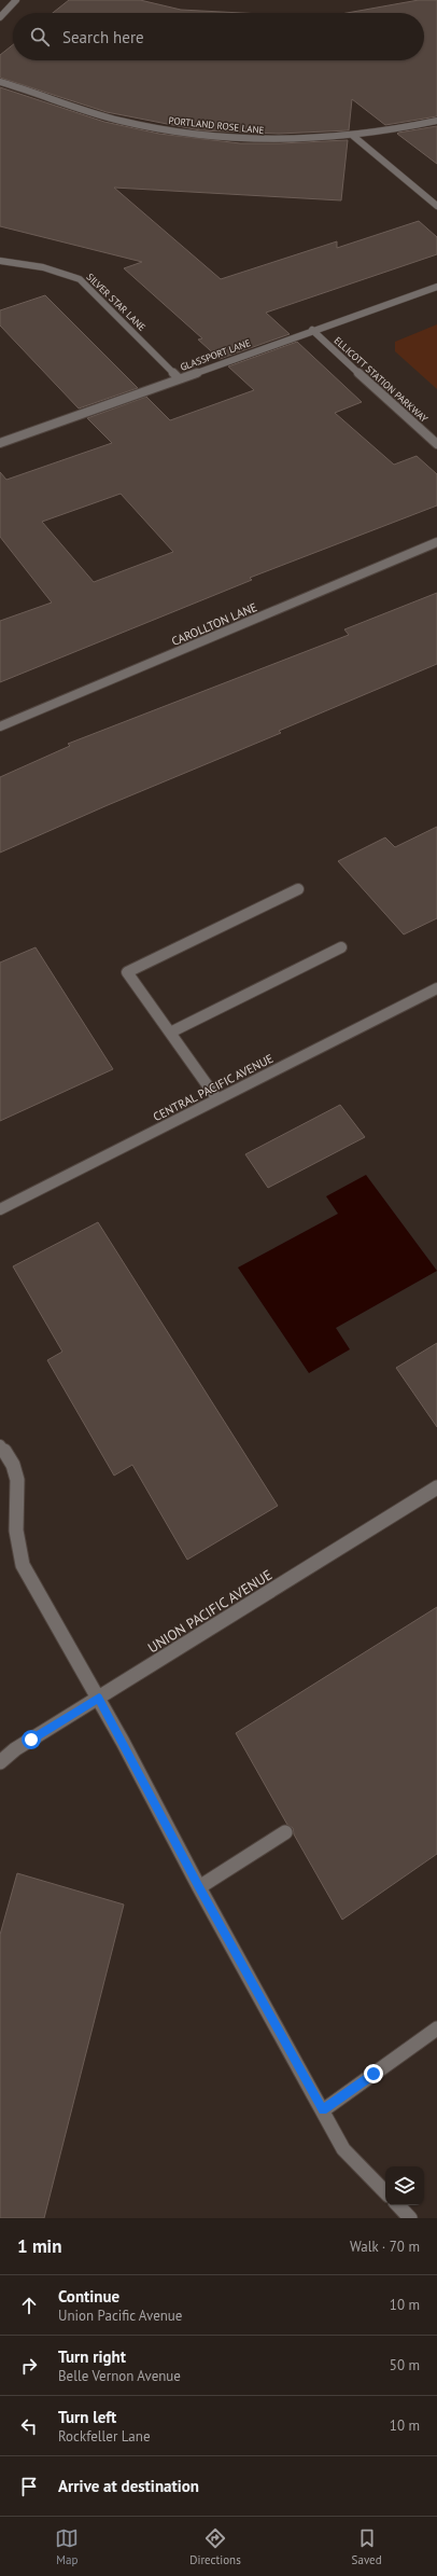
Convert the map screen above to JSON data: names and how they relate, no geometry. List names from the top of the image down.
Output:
{
  "streets": {
    "street": [
      "PORTLAND ROSE LANE",
      "SILVER STAR LANE",
      "GLASSPORT LANE",
      "ELLICOTT STATION PARKWAY",
      "CAROLLTON LANE",
      "CENTRAL PACIFIC AVENUE",
      "UNION PACIFIC AVENUE"
    ]
  },
  "crossings": [
    ["SILVER STAR LANE", "GLASSPORT LANE"],
    ["GLASSPORT LANE", "ELLICOTT STATION PARKWAY"]
  ],
  "page": {
    "search": "Search here",
    "heading": ["1 min", "Walk · 70 m"],
    "list": [
      ["Continue", "Union Pacific Avenue", "10 m"],
      ["Turn right", "Belle Vernon Avenue", "50 m"],
      ["Turn left", "Rockfeller Lane", "10 m"],
      "Arrive at destination"
    ],
    "nav": ["Map", "Directions", "Saved"]
  }
}
